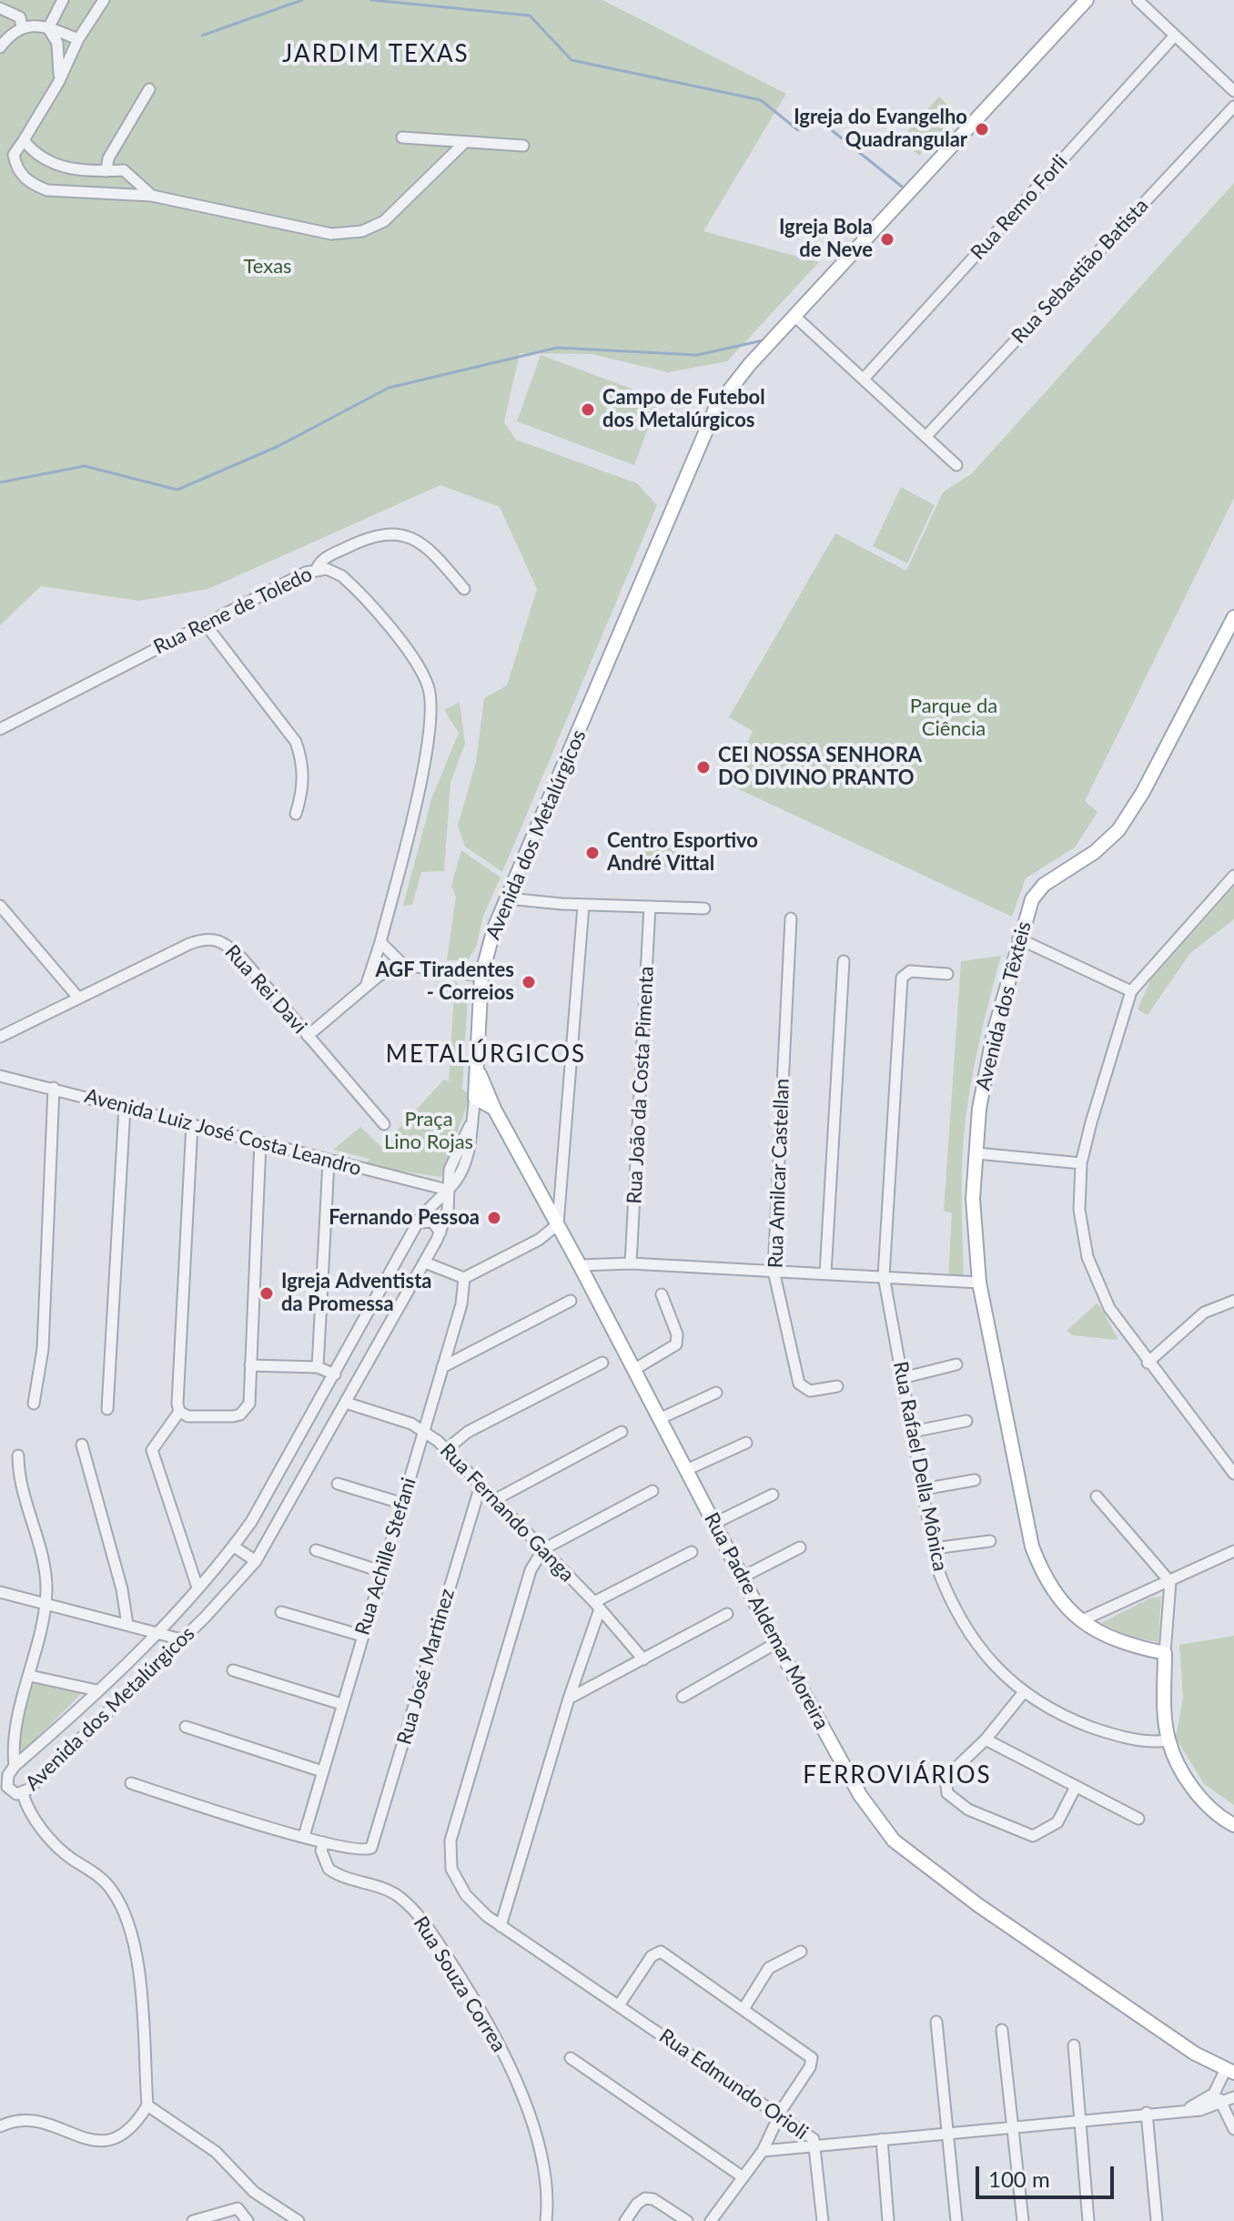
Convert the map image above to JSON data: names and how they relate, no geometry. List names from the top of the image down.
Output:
{
  "streets": {
    "main road": ["Avenida dos Metalúrgicos", "Avenida dos Têxteis", "Rua Padre Aldemar Moreira"],
    "street": [
      "Rua Remo Forli",
      "Rua Sebastião Batista",
      "Rua Rene de Toledo",
      "Rua Rei Davi",
      "Rua João da Costa Pimenta",
      "Avenida Luiz José Costa Leandro",
      "Rua Amilcar Castellan",
      "Rua Rafael Della Mônica",
      "Rua Fernando Ganga",
      "Rua Achille Stefani",
      "Rua José Martinez",
      "Rua Souza Correa",
      "Rua Edmundo Orioli"
    ]
  },
  "crossings": [
    ["Avenida dos Metalúrgicos", "Avenida Luiz José Costa Leandro"],
    ["Avenida dos Metalúrgicos", "Rua Fernando Ganga"],
    ["Avenida dos Metalúrgicos", "Rua Padre Aldemar Moreira"],
    ["Rua Fernando Ganga", "Rua Achille Stefani"],
    ["Rua Fernando Ganga", "Rua José Martinez"],
    ["Rua Fernando Ganga", "Rua Edmundo Orioli"],
    ["Rua José Martinez", "Rua Souza Correa"]
  ],
  "districts": ["JARDIM TEXAS", "METALÚRGICOS", "FERROVIÁRIOS"],
  "parks": ["Texas", "Parque da Ciência", "Praça Lino Rojas"],
  "places": [
    "Igreja do Evangelho Quadrangular",
    "Igreja Bola de Neve",
    "Campo de Futebol dos Metalúrgicos",
    "CEI NOSSA SENHORA DO DIVINO PRANTO",
    "Centro Esportivo André Vittal",
    "AGF Tiradentes - Correios",
    "Fernando Pessoa",
    "Igreja Adventista da Promessa"
  ],
  "scale_bar": "100 m"
}
